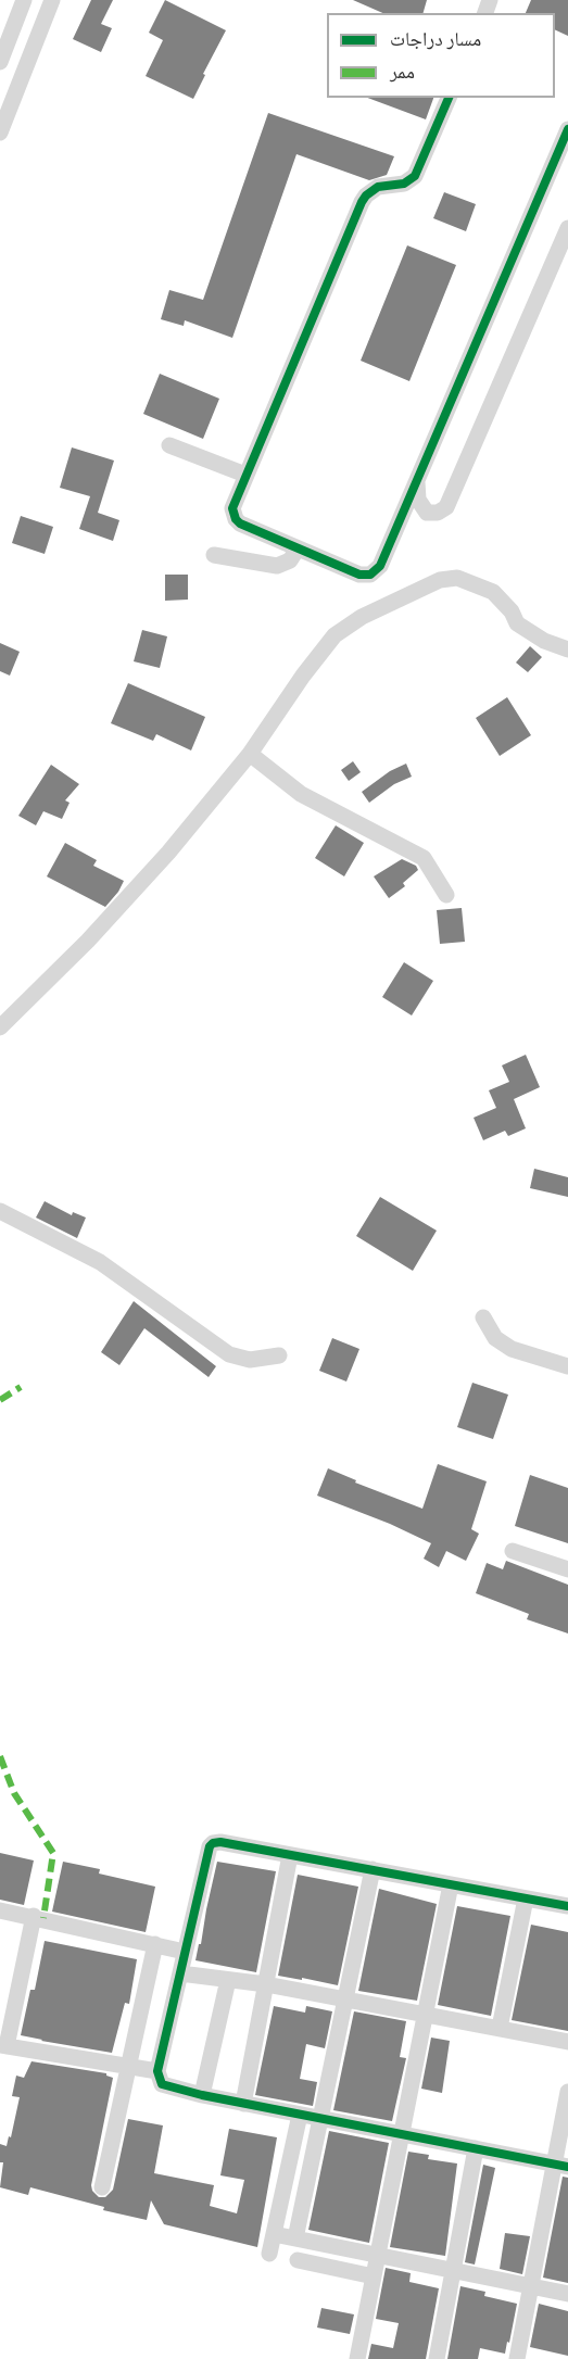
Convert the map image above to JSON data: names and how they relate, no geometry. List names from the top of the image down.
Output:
{
  "legend": ["مسار دراجات", "ممر"]
}
